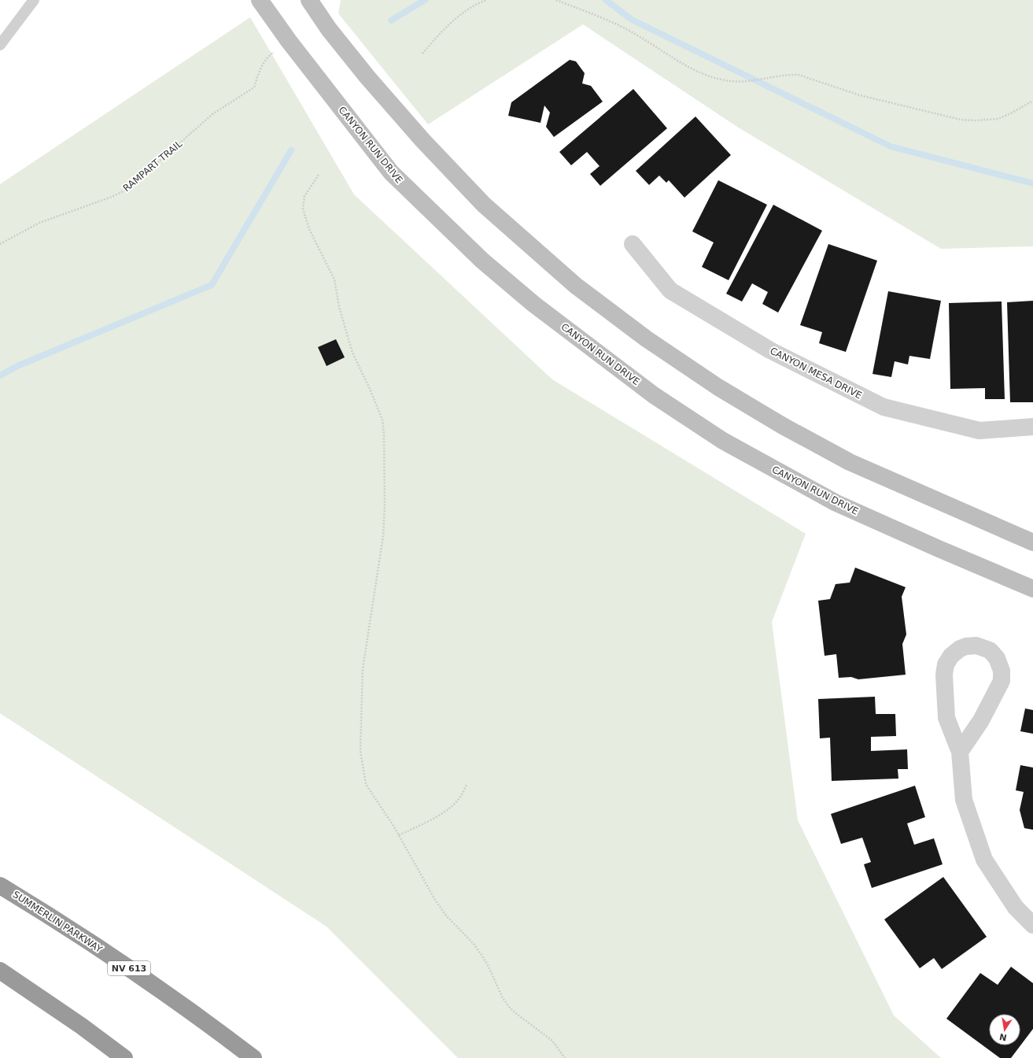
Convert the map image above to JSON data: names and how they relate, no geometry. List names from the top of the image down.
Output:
{
  "streets": {
    "highway": ["SUMMERLIN PARKWAY", "NV 613"],
    "street": ["CANYON RUN DRIVE", "CANYON MESA DRIVE"],
    "path": ["RAMPART TRAIL"]
  },
  "north": "bottom"
}
